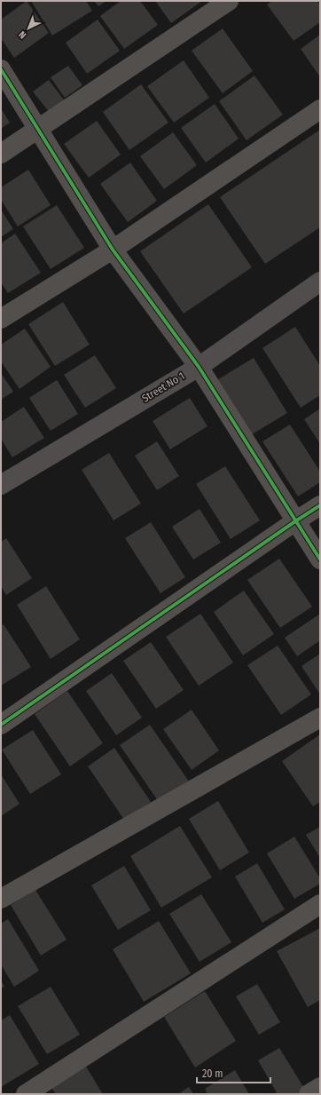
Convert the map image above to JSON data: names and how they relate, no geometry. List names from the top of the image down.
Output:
{
  "streets": {
    "street": ["Street No 1"]
  },
  "scale_bar": "20 m",
  "north": "bottom left"
}
